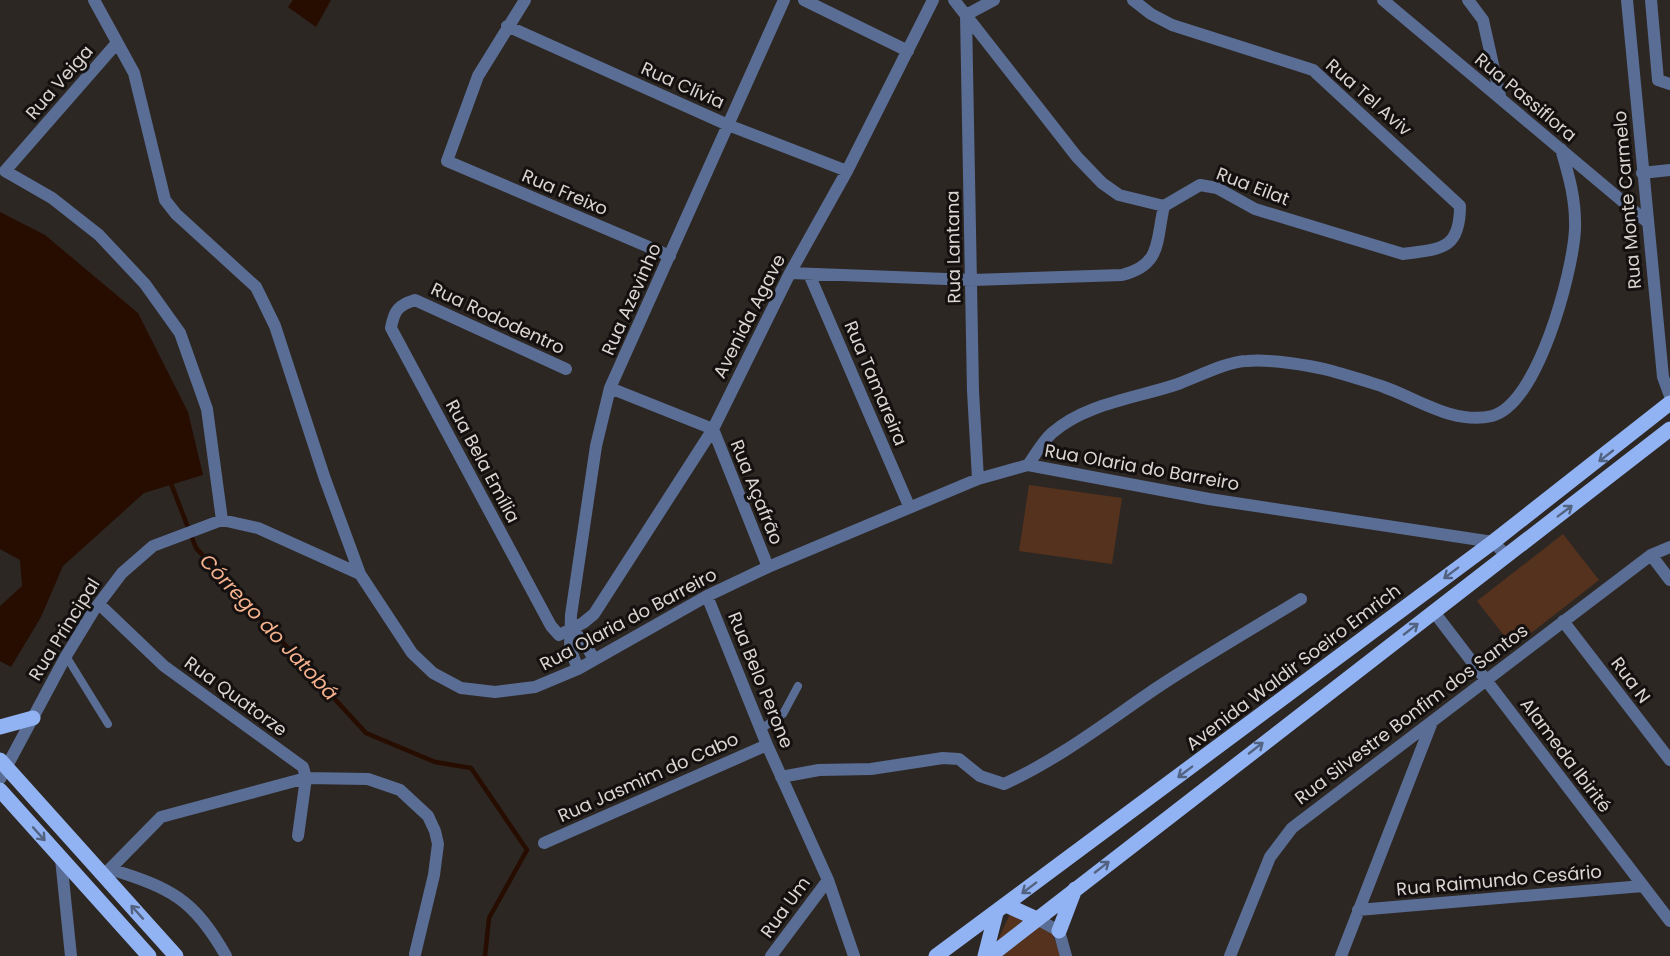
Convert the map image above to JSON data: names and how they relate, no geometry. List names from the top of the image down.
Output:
{
  "streets": {
    "main road": ["Avenida Waldir Soeiro Emrich"],
    "street": [
      "Rua Veiga",
      "Rua Clívia",
      "Rua Tel Aviv",
      "Rua Passiflora",
      "Rua Eilat",
      "Rua Freixo",
      "Rua Monte Carmelo",
      "Rua Lantana",
      "Rua Azevinho",
      "Avenida Agave",
      "Rua Rododentro",
      "Rua Tamareira",
      "Rua Bela Emília",
      "Rua Olaria do Barreiro",
      "Rua Açafrão",
      "Rua Principal",
      "Rua Belo Perone",
      "Rua N",
      "Rua Quatorze",
      "Rua Silvestre Bonfim dos Santos",
      "Alameda Ibirité",
      "Rua Jasmim do Cabo",
      "Rua Raimundo Cesário",
      "Rua Um"
    ]
  },
  "crossings": [
    ["Rua Veiga", "Rua Olaria do Barreiro"],
    ["Rua Veiga", "Rua Principal"],
    ["Rua Clívia", "Rua Freixo"],
    ["Rua Clívia", "Rua Azevinho"],
    ["Rua Clívia", "Avenida Agave"],
    ["Rua Tel Aviv", "Rua Eilat"],
    ["Rua Passiflora", "Rua Monte Carmelo"],
    ["Rua Freixo", "Rua Azevinho"],
    ["Rua Lantana", "Rua Olaria do Barreiro"],
    ["Rua Azevinho", "Avenida Agave"],
    ["Rua Azevinho", "Rua Bela Emília"],
    ["Rua Azevinho", "Rua Olaria do Barreiro"],
    ["Avenida Agave", "Rua Bela Emília"],
    ["Avenida Agave", "Rua Açafrão"],
    ["Rua Rododentro", "Rua Bela Emília"],
    ["Rua Tamareira", "Rua Olaria do Barreiro"],
    ["Rua Olaria do Barreiro", "Rua Açafrão"],
    ["Rua Olaria do Barreiro", "Avenida Waldir Soeiro Emrich"],
    ["Rua Olaria do Barreiro", "Rua Belo Perone"],
    ["Rua Principal", "Rua Quatorze"],
    ["Rua Belo Perone", "Rua Jasmim do Cabo"],
    ["Rua Belo Perone", "Rua Um"],
    ["Rua N", "Rua Silvestre Bonfim dos Santos"],
    ["Rua Silvestre Bonfim dos Santos", "Alameda Ibirité"],
    ["Alameda Ibirité", "Rua Raimundo Cesário"]
  ],
  "water": ["Córrego do Jatobá"]
}
